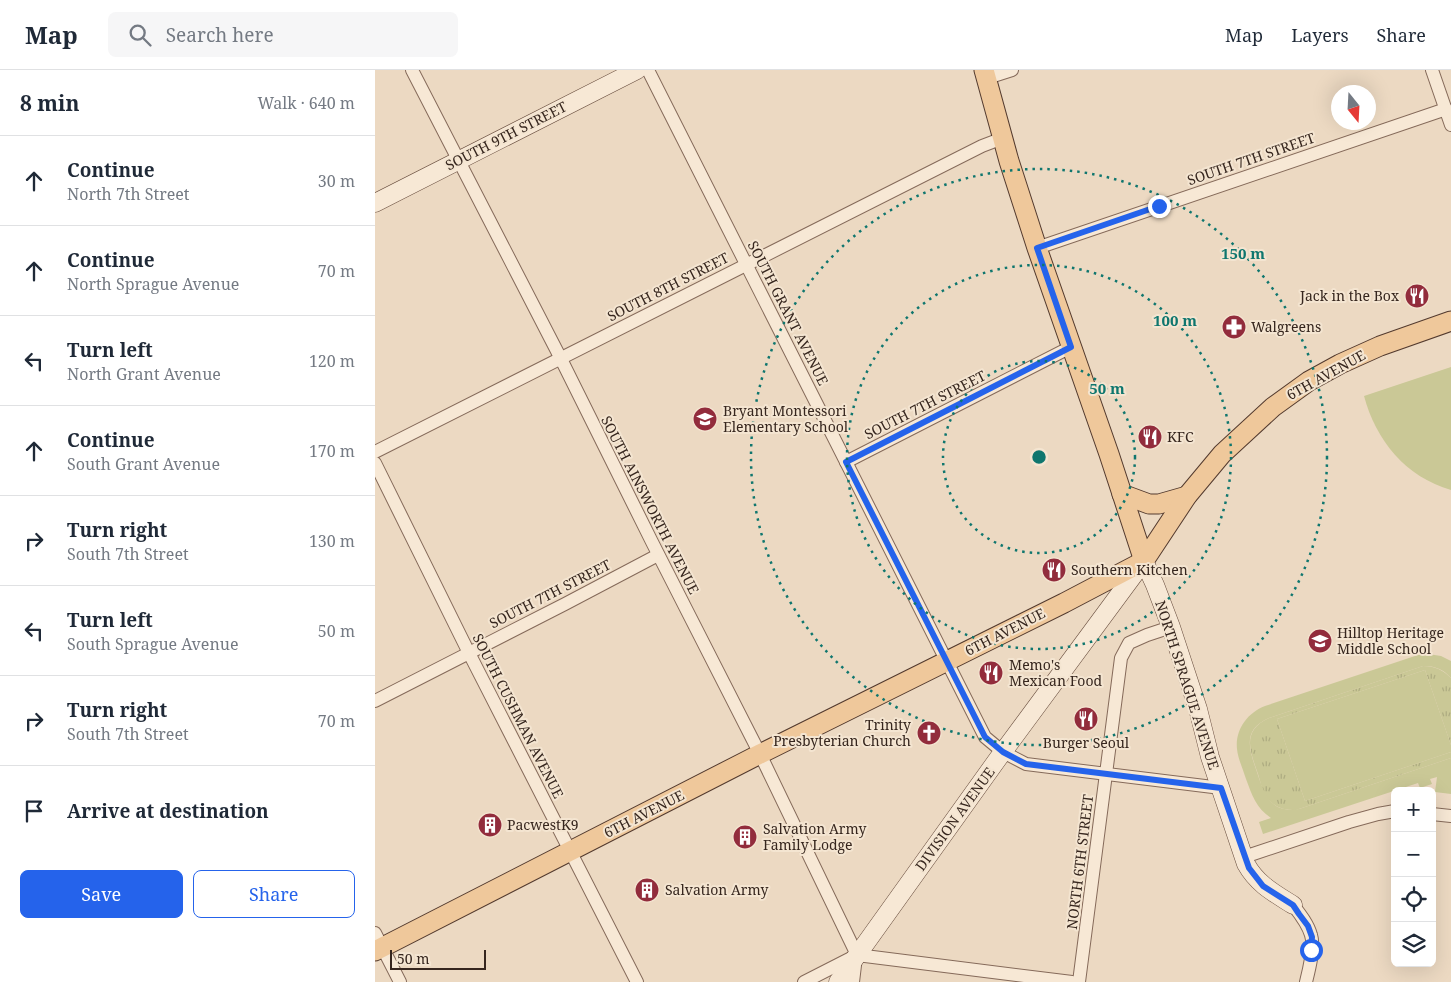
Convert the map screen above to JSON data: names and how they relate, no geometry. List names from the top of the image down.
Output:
{
  "streets": {
    "main road": ["6TH AVENUE"],
    "street": [
      "SOUTH 9TH STREET",
      "SOUTH 7TH STREET",
      "SOUTH 8TH STREET",
      "SOUTH GRANT AVENUE",
      "SOUTH AINSWORTH AVENUE",
      "NORTH SPRAGUE AVENUE",
      "SOUTH CUSHMAN AVENUE",
      "DIVISION AVENUE",
      "NORTH 6TH STREET"
    ]
  },
  "crossings": [
    ["SOUTH 9TH STREET", "SOUTH AINSWORTH AVENUE"],
    ["SOUTH 7TH STREET", "SOUTH GRANT AVENUE"],
    ["SOUTH 7TH STREET", "SOUTH AINSWORTH AVENUE"],
    ["SOUTH 7TH STREET", "SOUTH CUSHMAN AVENUE"],
    ["SOUTH 8TH STREET", "SOUTH GRANT AVENUE"],
    ["SOUTH 8TH STREET", "SOUTH AINSWORTH AVENUE"],
    ["SOUTH GRANT AVENUE", "6TH AVENUE"],
    ["SOUTH GRANT AVENUE", "NORTH SPRAGUE AVENUE"],
    ["SOUTH GRANT AVENUE", "DIVISION AVENUE"],
    ["SOUTH GRANT AVENUE", "NORTH 6TH STREET"],
    ["6TH AVENUE", "SOUTH AINSWORTH AVENUE"],
    ["6TH AVENUE", "NORTH SPRAGUE AVENUE"],
    ["6TH AVENUE", "SOUTH CUSHMAN AVENUE"],
    ["6TH AVENUE", "DIVISION AVENUE"],
    ["SOUTH AINSWORTH AVENUE", "DIVISION AVENUE"],
    ["NORTH SPRAGUE AVENUE", "DIVISION AVENUE"],
    ["NORTH SPRAGUE AVENUE", "NORTH 6TH STREET"]
  ],
  "places": {
    "restaurant": [
      "Jack in the Box",
      "KFC",
      "Southern Kitchen",
      "Memo's Mexican Food",
      "Burger Seoul"
    ],
    "pharmacy": ["Walgreens"],
    "school or university": ["Bryant Montessori Elementary School", "Hilltop Heritage Middle School"],
    "church": ["Trinity Presbyterian Church"],
    "building": ["PacwestK9", "Salvation Army Family Lodge", "Salvation Army"]
  },
  "scale_bar": "50 m",
  "north": "bottom",
  "page": {
    "header": "Map",
    "search": "Search here",
    "nav": ["Map", "Layers", "Share"],
    "heading": ["8 min", "Walk · 640 m"],
    "list": [
      ["Continue", "North 7th Street", "30 m"],
      ["Continue", "North Sprague Avenue", "70 m"],
      ["Turn left", "North Grant Avenue", "120 m"],
      ["Continue", "South Grant Avenue", "170 m"],
      ["Turn right", "South 7th Street", "130 m"],
      ["Turn left", "South Sprague Avenue", "50 m"],
      ["Turn right", "South 7th Street", "70 m"],
      "Arrive at destination"
    ],
    "map_buttons": ["+", "−"],
    "buttons": ["Save", "Share"],
    "scale": "50 m"
  },
  "rings": ["150 m", "100 m", "50 m"]
}
